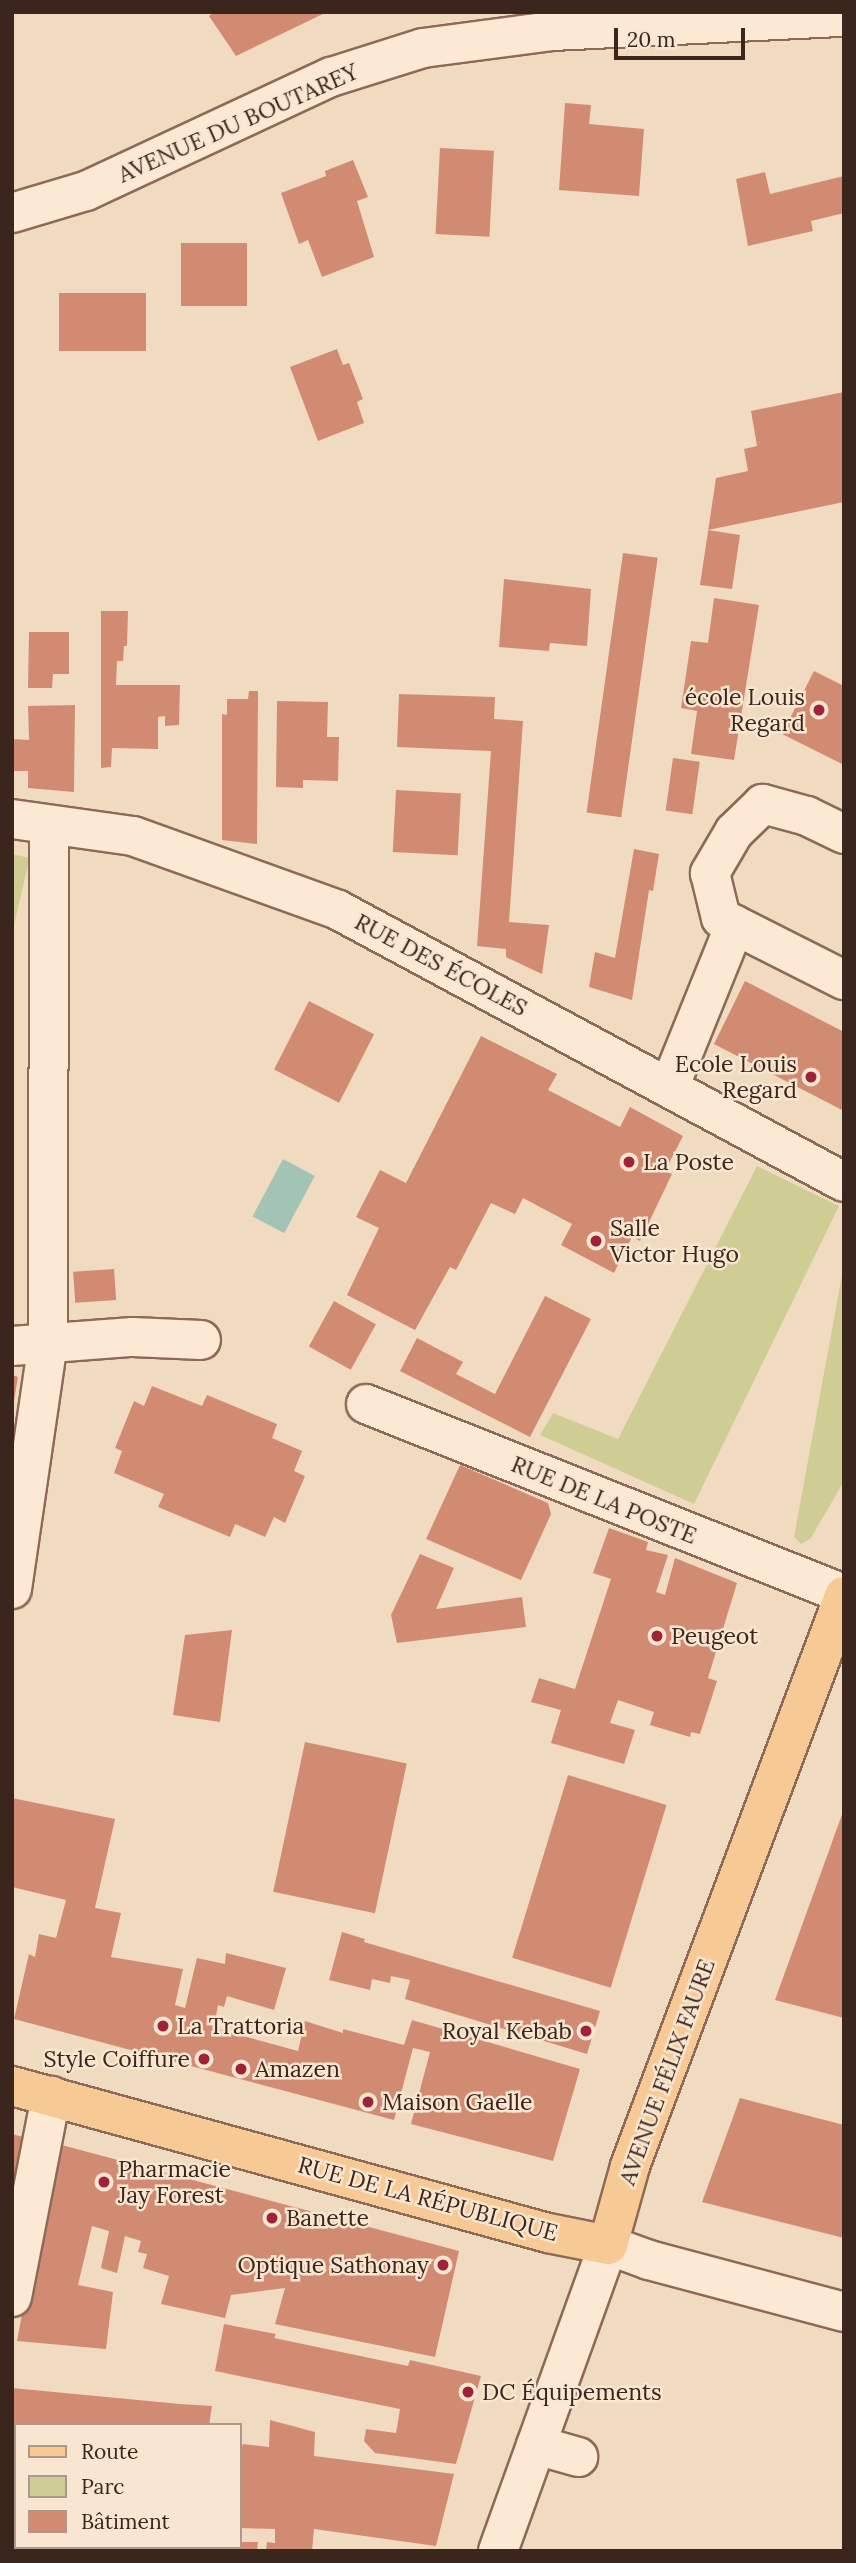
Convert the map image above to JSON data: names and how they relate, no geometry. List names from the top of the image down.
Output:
{
  "streets": {
    "main road": ["AVENUE FÉLIX FAURE", "RUE DE LA RÉPUBLIQUE"],
    "street": ["AVENUE DU BOUTAREY", "RUE DES ÉCOLES", "RUE DE LA POSTE"]
  },
  "crossings": [
    ["RUE DE LA POSTE", "AVENUE FÉLIX FAURE"],
    ["AVENUE FÉLIX FAURE", "RUE DE LA RÉPUBLIQUE"]
  ],
  "places": [
    "école Louis Regard",
    "Ecole Louis Regard",
    "La Poste",
    "Salle Victor Hugo",
    "Peugeot",
    "La Trattoria",
    "Royal Kebab",
    "Style Coiffure",
    "Amazen",
    "Maison Gaelle",
    "Pharmacie Jay Forest",
    "Banette",
    "Optique Sathonay",
    "DC Équipements"
  ],
  "legend": ["Route", "Parc", "Bâtiment"],
  "scale_bar": "20 m"
}
